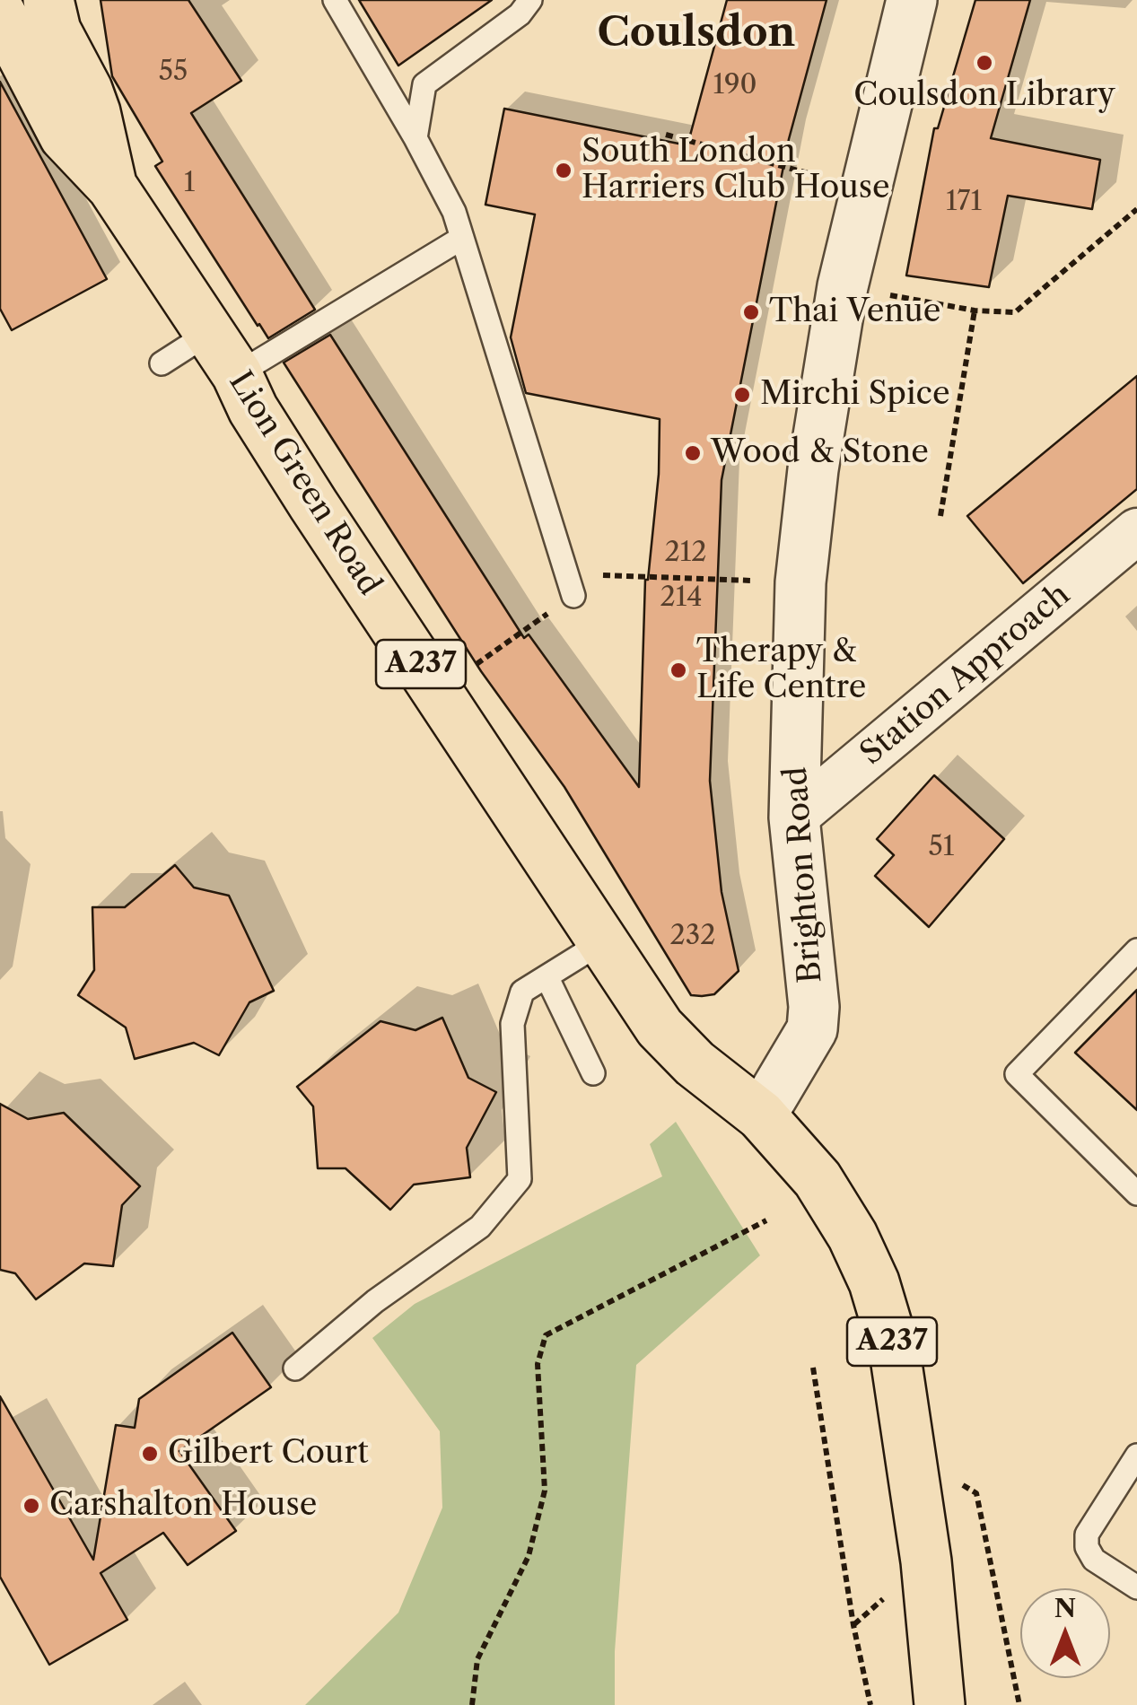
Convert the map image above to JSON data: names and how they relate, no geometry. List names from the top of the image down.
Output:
{
  "streets": {
    "main road": ["Lion Green Road", "A237"],
    "street": ["Station Approach", "Brighton Road"]
  },
  "crossings": [
    ["Lion Green Road", "A237"],
    ["Lion Green Road", "Brighton Road"],
    ["A237", "Brighton Road"],
    ["Station Approach", "Brighton Road"]
  ],
  "districts": ["Coulsdon"],
  "places": [
    "Coulsdon Library",
    "South London Harriers Club House",
    "Thai Venue",
    "Mirchi Spice",
    "Wood & Stone",
    "Therapy & Life Centre",
    "Gilbert Court",
    "Carshalton House"
  ],
  "house_numbers": [
    "55",
    "190",
    "1",
    "171",
    "212",
    "214",
    "51",
    "232"
  ],
  "north": "top"
}
